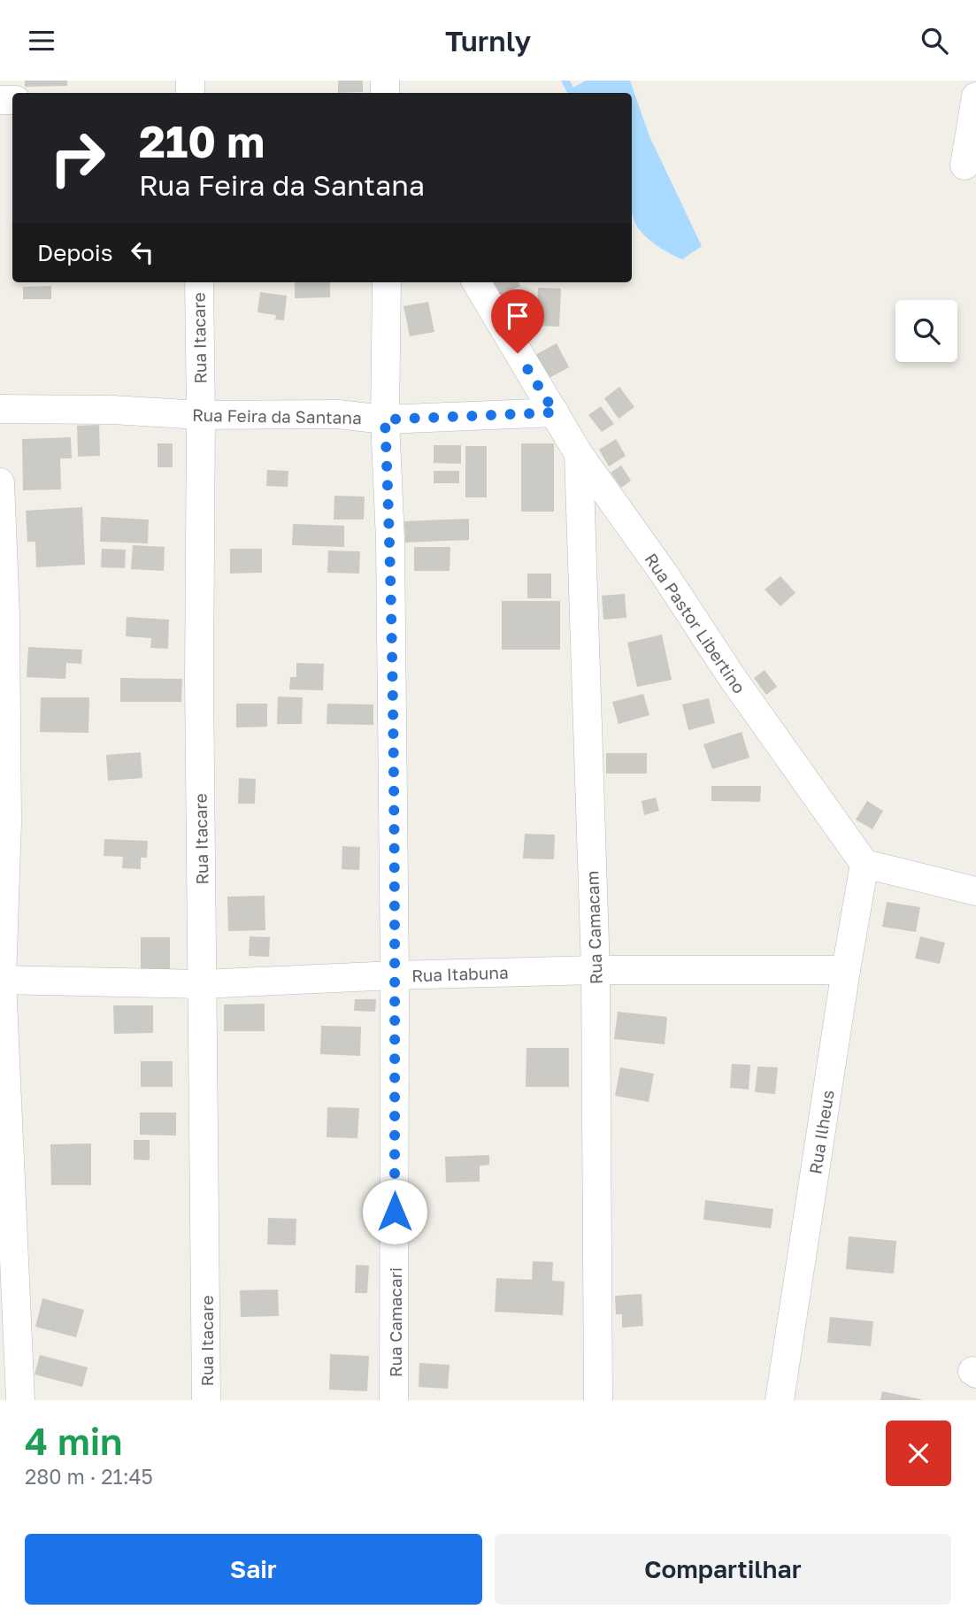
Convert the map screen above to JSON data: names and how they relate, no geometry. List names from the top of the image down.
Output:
{
  "streets": {
    "street": [
      "Rua Itacare",
      "Rua Feira da Santana",
      "Rua Pastor Libertino",
      "Rua Camacam",
      "Rua Itabuna",
      "Rua Ilheus",
      "Rua Camacari"
    ]
  },
  "crossings": [
    ["Rua Itacare", "Rua Feira da Santana"],
    ["Rua Itacare", "Rua Itabuna"],
    ["Rua Feira da Santana", "Rua Pastor Libertino"],
    ["Rua Feira da Santana", "Rua Camacari"],
    ["Rua Pastor Libertino", "Rua Camacam"],
    ["Rua Pastor Libertino", "Rua Ilheus"],
    ["Rua Camacam", "Rua Itabuna"],
    ["Rua Itabuna", "Rua Ilheus"],
    ["Rua Itabuna", "Rua Camacari"]
  ],
  "page": {
    "header": "Turnly",
    "turn": ["210 m", "Rua Feira da Santana"],
    "then": "Depois",
    "heading": ["4 min", "280 m · 21:45"],
    "buttons": ["Sair", "Compartilhar"]
  }
}
